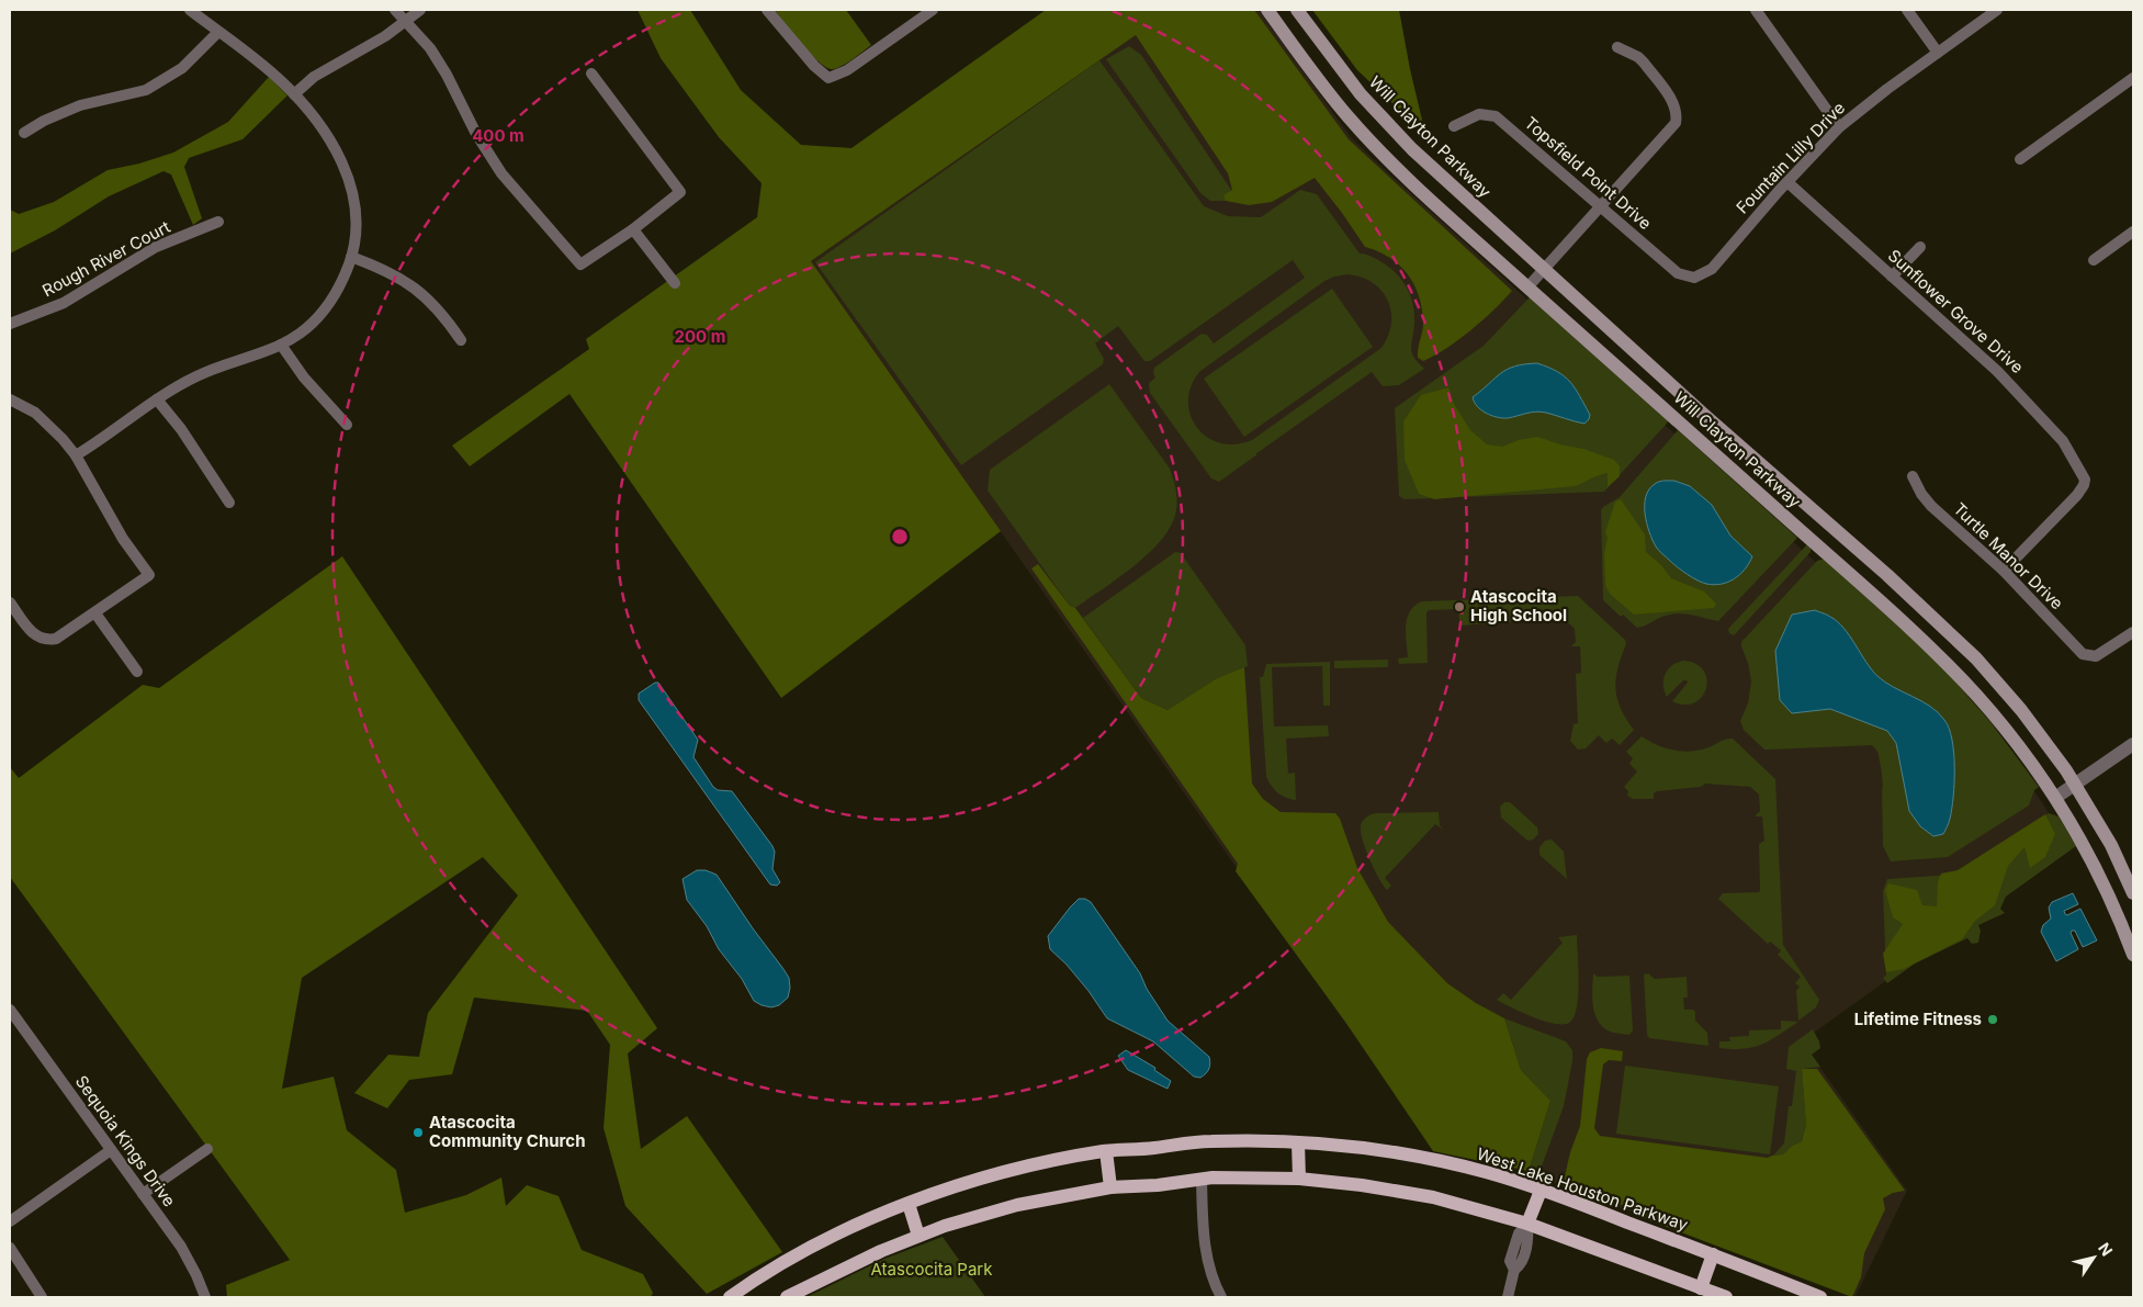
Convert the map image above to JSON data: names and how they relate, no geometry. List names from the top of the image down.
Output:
{
  "streets": {
    "main road": ["Will Clayton Parkway", "West Lake Houston Parkway"],
    "street": [
      "Fountain Lilly Drive",
      "Topsfield Point Drive",
      "Rough River Court",
      "Sunflower Grove Drive",
      "Turtle Manor Drive",
      "Sequoia Kings Drive"
    ]
  },
  "crossings": [
    ["Fountain Lilly Drive", "Topsfield Point Drive"],
    ["Fountain Lilly Drive", "Sunflower Grove Drive"],
    ["Sunflower Grove Drive", "Turtle Manor Drive"]
  ],
  "parks": ["Atascocita Park"],
  "places": ["Atascocita High School", "Lifetime Fitness", "Atascocita Community Church"],
  "north": "top right",
  "rings": ["400 m", "200 m"]
}
